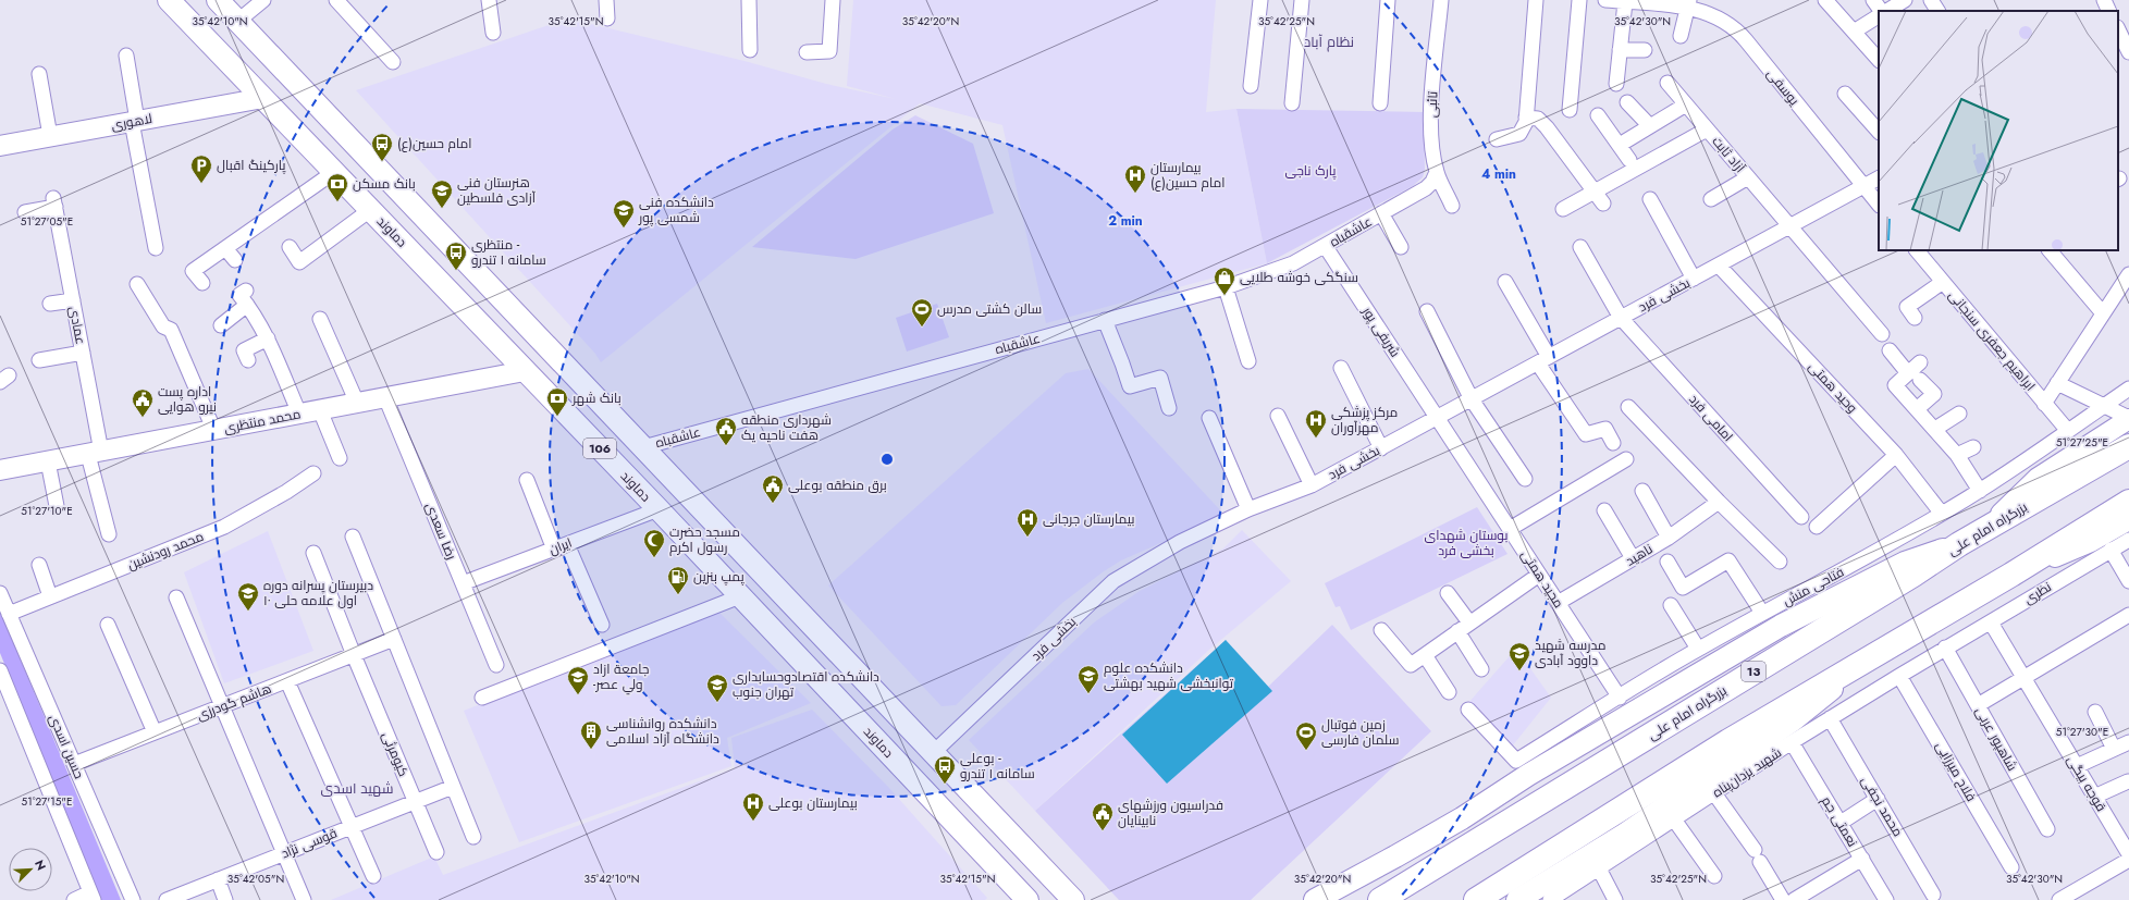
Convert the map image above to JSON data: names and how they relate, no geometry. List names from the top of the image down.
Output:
{
  "streets": {
    "highway": ["بزرگراه امام علی", "13"],
    "main road": [
      "لاهوری",
      "دماوند",
      "محمد منتظری",
      "106"
    ],
    "street": [
      "یوسفی",
      "تائبی",
      "آزاد ثابت",
      "عاشقباه",
      "بخشی فرد",
      "عمادی",
      "شریفی پور",
      "ابراهیم جعفری سنجانی",
      "وحید همتی",
      "امامی فرد",
      "رضا سعدی",
      "ایران",
      "محمد رودنشین",
      "ناهید",
      "مجید همتی",
      "فتاحی منش",
      "نظری",
      "هاشم گودرزی",
      "شاهپور عربی",
      "حسین اسدی",
      "کیومرثی",
      "فلاح میرزایی",
      "شهید یزدان‌پناه",
      "قوجه بیگی",
      "محمد نجفی",
      "نعمتی جم",
      "قوسی نژاد"
    ]
  },
  "crossings": [
    ["یوسفی", "بخشی فرد"],
    ["تائبی", "عاشقباه"],
    ["لاهوری", "دماوند"],
    ["آزاد ثابت", "بخشی فرد"],
    ["دماوند", "محمد منتظری"],
    ["دماوند", "ایران"],
    ["عاشقباه", "شریفی پور"],
    ["عاشقباه", "106"],
    ["بخشی فرد", "شریفی پور"],
    ["بخشی فرد", "وحید همتی"],
    ["بخشی فرد", "امامی فرد"],
    ["بخشی فرد", "106"],
    ["بخشی فرد", "مجید همتی"],
    ["عمادی", "محمد منتظری"],
    ["شریفی پور", "مجید همتی"],
    ["ابراهیم جعفری سنجانی", "فتاحی منش"],
    ["وحید همتی", "فتاحی منش"],
    ["محمد منتظری", "رضا سعدی"],
    ["رضا سعدی", "ایران"],
    ["محمد رودنشین", "حسین اسدی"],
    ["ناهید", "مجید همتی"],
    ["مجید همتی", "فتاحی منش"],
    ["نظری", "شاهپور عربی"],
    ["نظری", "شهید یزدان‌پناه"],
    ["نظری", "قوجه بیگی"],
    ["هاشم گودرزی", "حسین اسدی"],
    ["هاشم گودرزی", "کیومرثی"],
    ["شاهپور عربی", "شهید یزدان‌پناه"],
    ["کیومرثی", "قوسی نژاد"],
    ["فلاح میرزایی", "شهید یزدان‌پناه"],
    ["شهید یزدان‌پناه", "محمد نجفی"],
    ["شهید یزدان‌پناه", "نعمتی جم"]
  ],
  "districts": ["نظام آباد", "شهید اسدی"],
  "parks": ["پارک ناجی", "بوستان شهدای بخشی فرد"],
  "places": {
    "bus stop": ["امام حسين(ع)", "منتظری - سامانه ۱ تندرو", "بوعلی - سامانه ۱ تندرو"],
    "parking": ["پارکینگ اقبال"],
    "hospital": [
      "بیمارستان امام حسین(ع)",
      "مرکز پزشکی مهرآوران",
      "بیمارستان جرجانی",
      "بیمارستان بوعلی"
    ],
    "bank": ["بانک مسکن", "بانک شهر"],
    "school or university": [
      "هنرستان فنی آزادی فلسطین",
      "دانشکده فنی شمسی پور",
      "دبیرستان پسرانه دوره اول علامه حلی ۱۰",
      "مدرسه شهید داوود آبادی",
      "دانشکده علوم توانبخشی شهید بهشتی",
      "جامعة ازاد -ولي عصر",
      "دانشکده اقتصادوحسابداری تهران جنوب"
    ],
    "shop": ["سنگکی خوشه طلایی"],
    "sports": ["سالن کشتی مدرس", "زمین فوتبال سلمان فارسی"],
    "public building": [
      "اداره پست نیرو هوایی",
      "شهرداری منطقه هفت ناحیه یک",
      "برق منطقه بوعلی",
      "فدراسیون ورزشهای نابینایان"
    ],
    "mosque": ["مسجد حضرت رسول اکرم"],
    "fuel station": ["پمپ بنزین"],
    "building": ["دانشکده روانشناسی دانشگاه آزاد اسلامی"]
  },
  "north": "top right",
  "coordinates": [
    "35°42'30\"N",
    "35°42'10\"N",
    "35°42'15\"N",
    "35°42'20\"N",
    "35°42'25\"N",
    "51°27'05\"E",
    "51°27'25\"E",
    "51°27'10\"E",
    "51°27'30\"E",
    "51°27'15\"E",
    "35°42'05\"N"
  ],
  "rings": ["4 min", "2 min"]
}
